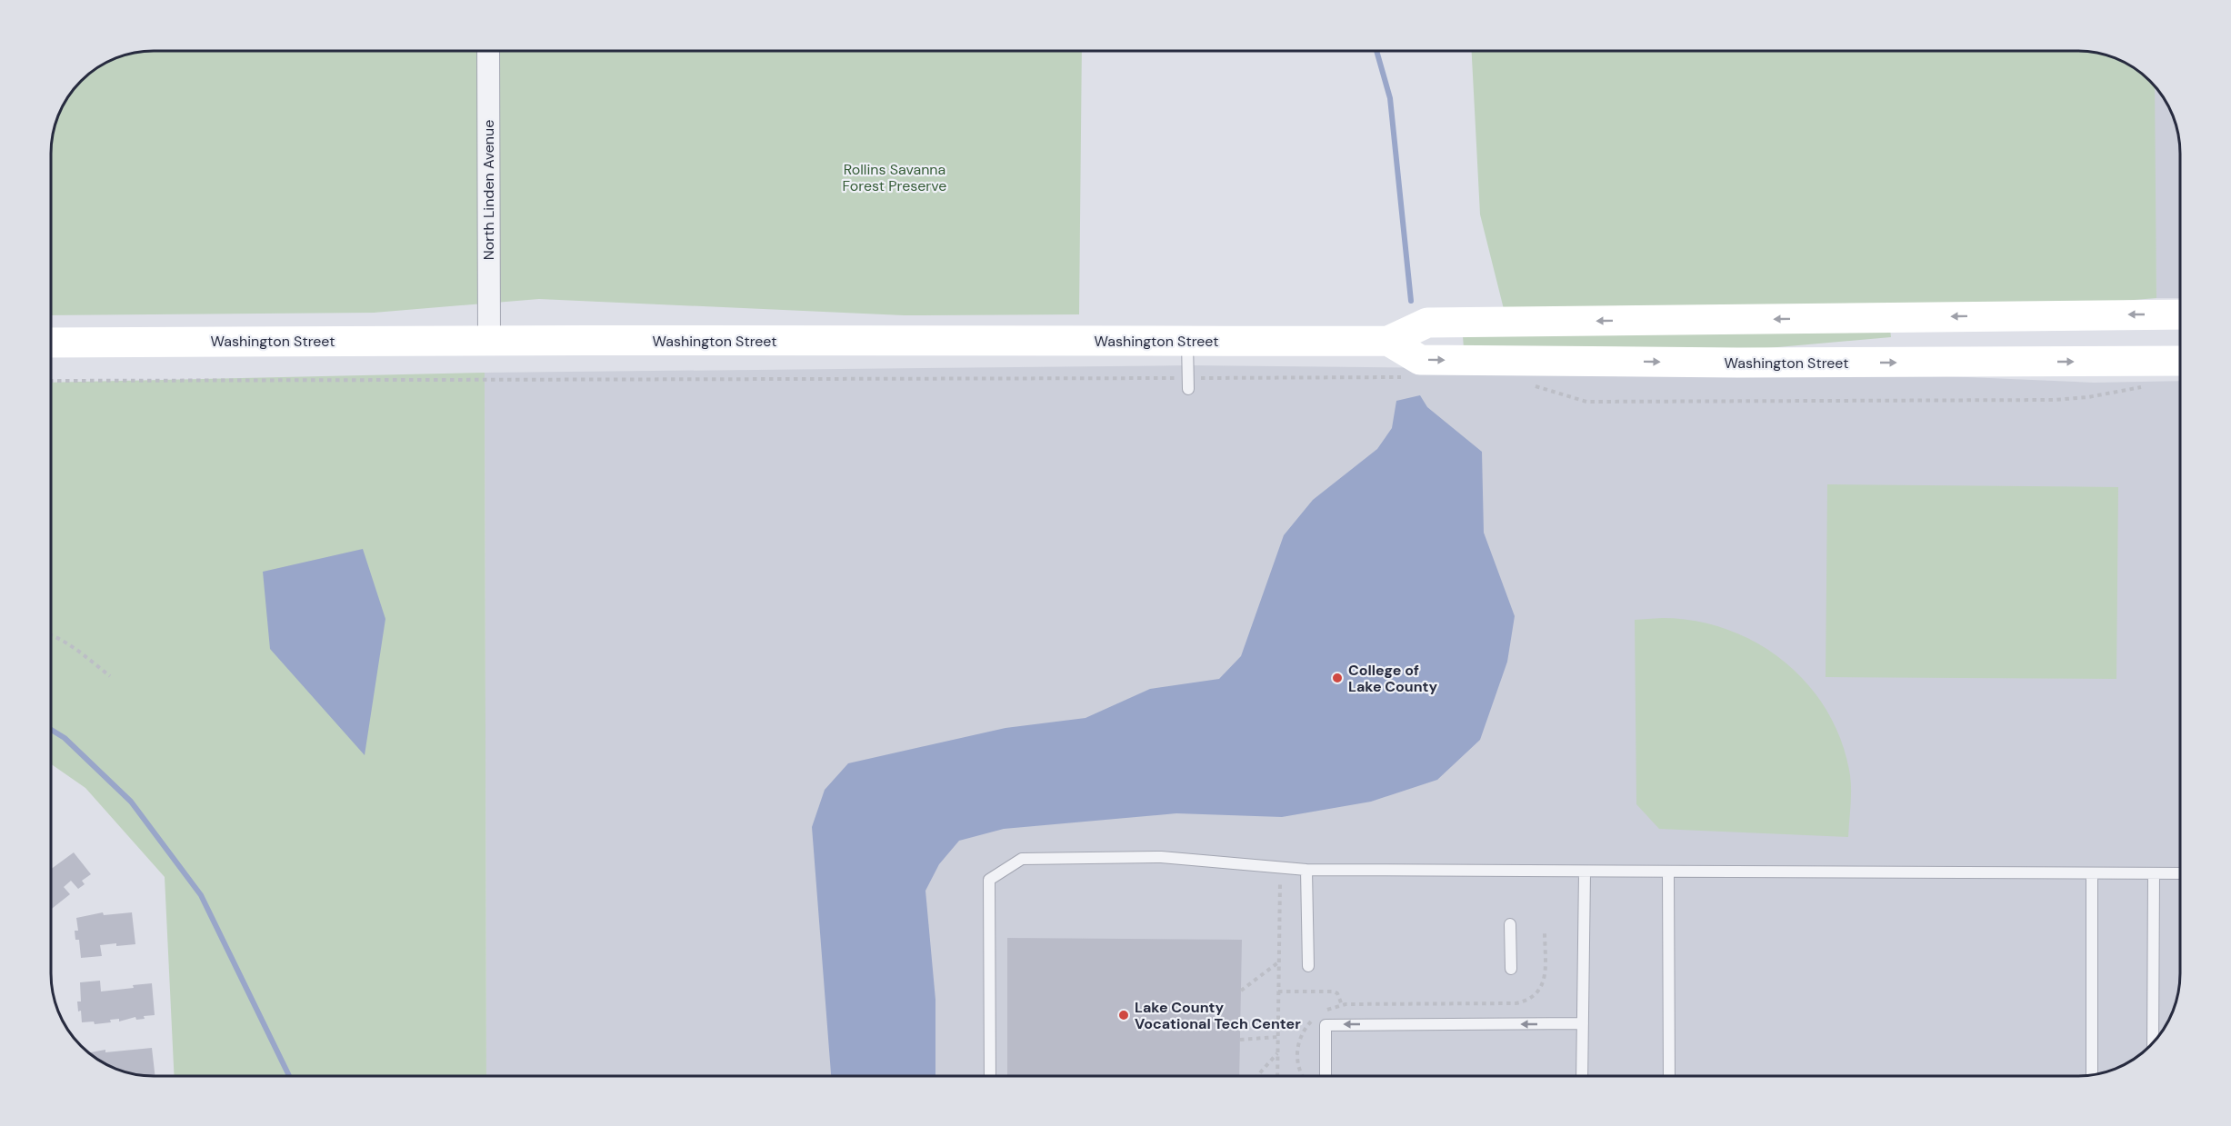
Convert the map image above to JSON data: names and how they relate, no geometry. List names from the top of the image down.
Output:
{
  "streets": {
    "main road": ["Washington Street"],
    "street": ["North Linden Avenue"]
  },
  "crossings": [
    ["North Linden Avenue", "Washington Street"]
  ],
  "parks": ["Rollins Savanna Forest Preserve"],
  "places": ["College of Lake County", "Lake County Vocational Tech Center"]
}
